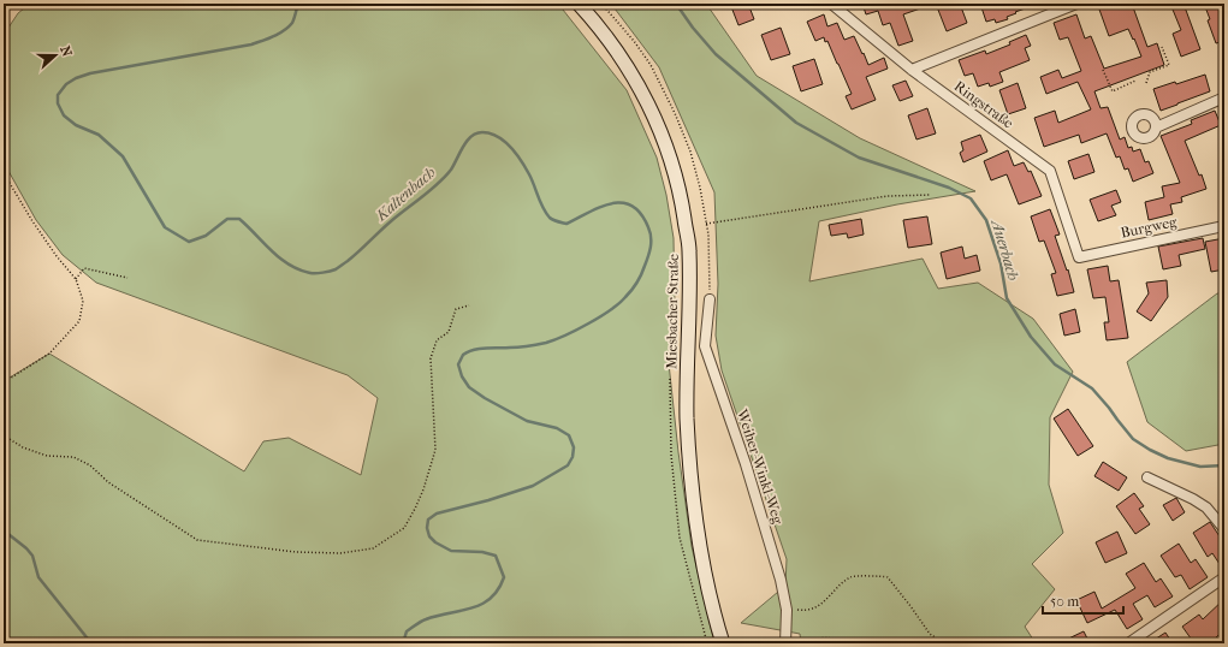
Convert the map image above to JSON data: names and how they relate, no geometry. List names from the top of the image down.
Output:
{
  "streets": {
    "main road": ["Miesbacher Straße"],
    "street": ["Ringstraße", "Burgweg", "Weiher-Winkl-Weg"]
  },
  "crossings": [
    ["Ringstraße", "Burgweg"]
  ],
  "water": ["Kaltenbach", "Auerbach"],
  "scale_bar": "50 m",
  "north": "right"
}
